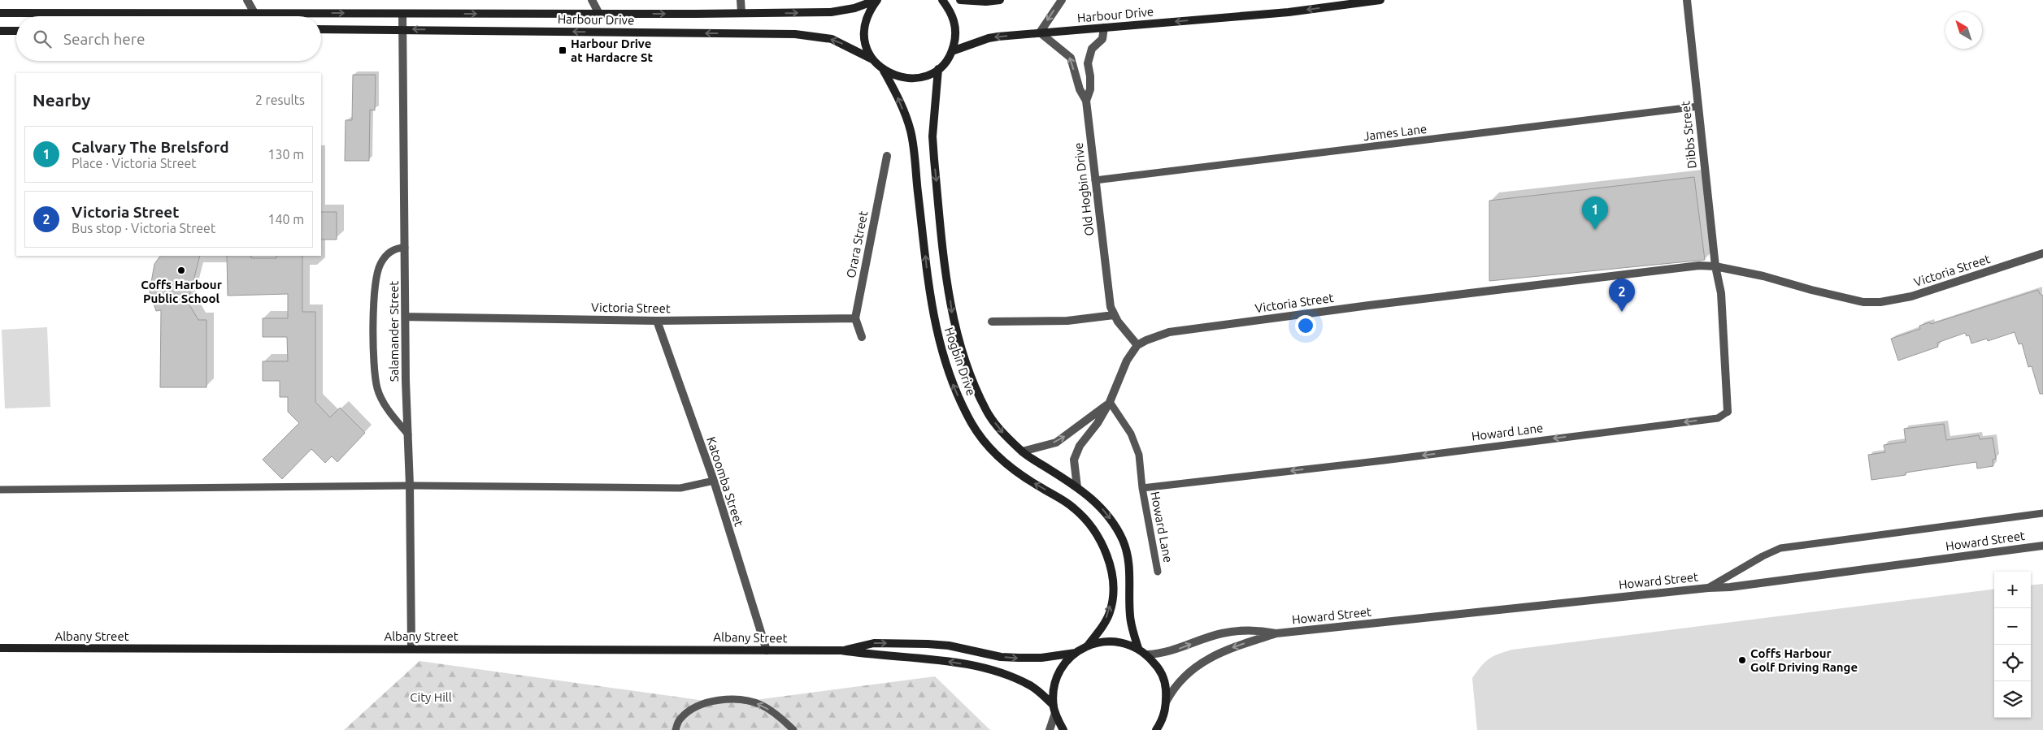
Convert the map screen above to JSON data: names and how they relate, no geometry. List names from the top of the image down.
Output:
{
  "streets": {
    "street": [
      "Harbour Drive",
      "Dibbs Street",
      "Old Hogbin Drive",
      "Orara Street",
      "Victoria Street",
      "Salamander Street",
      "Hogbin Drive",
      "Howard Lane",
      "Katoomba Street",
      "Howard Street",
      "Albany Street"
    ],
    "lane": ["James Lane"]
  },
  "crossings": [
    ["Harbour Drive", "Old Hogbin Drive"],
    ["Harbour Drive", "Salamander Street"],
    ["James Lane", "Dibbs Street"],
    ["James Lane", "Old Hogbin Drive"],
    ["Dibbs Street", "Victoria Street"],
    ["Dibbs Street", "Howard Lane"],
    ["Old Hogbin Drive", "Victoria Street"],
    ["Orara Street", "Victoria Street"],
    ["Victoria Street", "Salamander Street"],
    ["Victoria Street", "Howard Lane"],
    ["Victoria Street", "Katoomba Street"],
    ["Salamander Street", "Albany Street"],
    ["Katoomba Street", "Albany Street"]
  ],
  "one_way": ["Howard Lane"],
  "parks": ["City Hill"],
  "places": {
    "transit": ["Harbour Drive at Hardacre St"],
    "other": ["Coffs Harbour Public School", "Coffs Harbour Golf Driving Range"]
  },
  "north": "top left",
  "page": {
    "search": "Search here",
    "heading": ["Nearby", "2 results"],
    "list": [
      {
        "mark": "1",
        "name": "Calvary The Brelsford",
        "note": "Place · Victoria Street",
        "value": "130 m"
      },
      {
        "mark": "2",
        "name": "Victoria Street",
        "note": "Bus stop · Victoria Street",
        "value": "140 m"
      }
    ],
    "pins": ["1", "2"],
    "map_buttons": ["+", "−"]
  }
}
